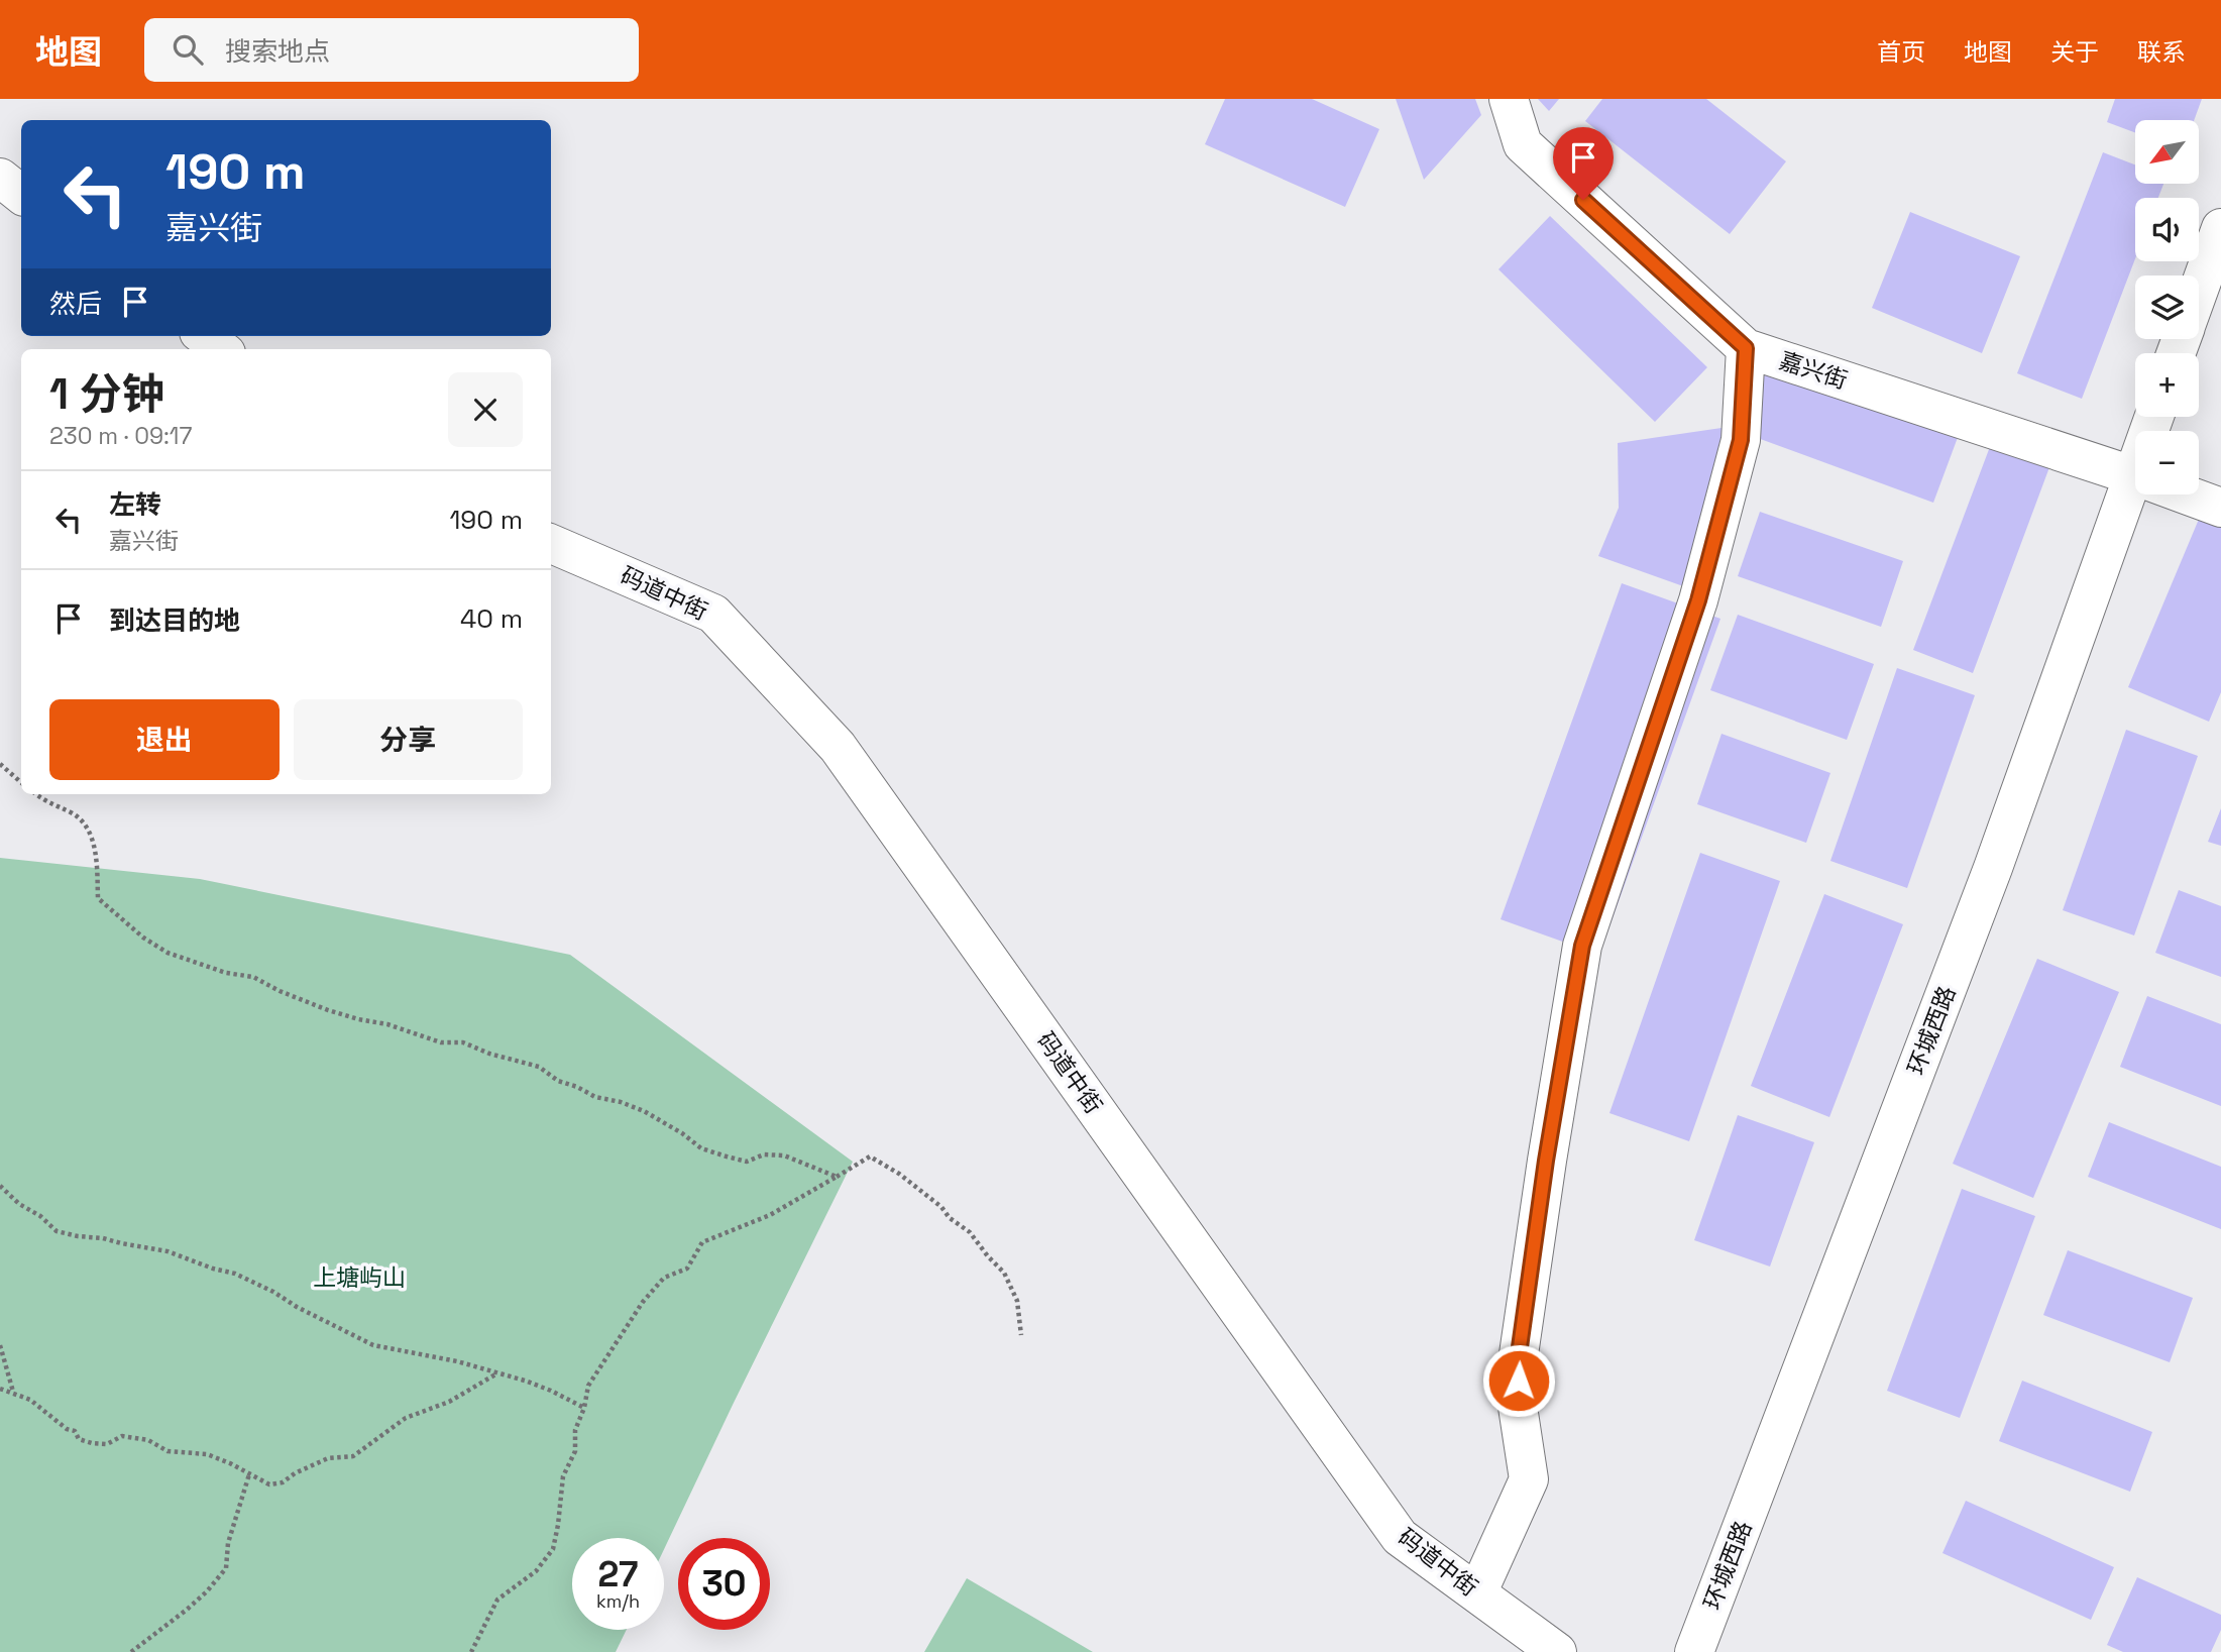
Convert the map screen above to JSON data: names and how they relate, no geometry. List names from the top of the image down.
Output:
{
  "streets": {
    "street": ["嘉兴街", "码道中街", "环城西路"]
  },
  "parks": ["上塘屿山"],
  "north": "bottom left",
  "page": {
    "header": "地图",
    "search": "搜索地点",
    "nav": [
      "首页",
      "地图",
      "关于",
      "联系"
    ],
    "map_buttons": ["+", "−"],
    "turn": ["190 m", "嘉兴街"],
    "then": "然后",
    "heading": ["1 分钟", "230 m · 09:17"],
    "list": [
      {
        "name": "左转",
        "note": "嘉兴街",
        "value": "190 m"
      },
      {
        "name": "到达目的地",
        "value": "40 m"
      }
    ],
    "buttons": ["退出", "分享"],
    "speed": "27 km/h",
    "limit": "30"
  }
}
